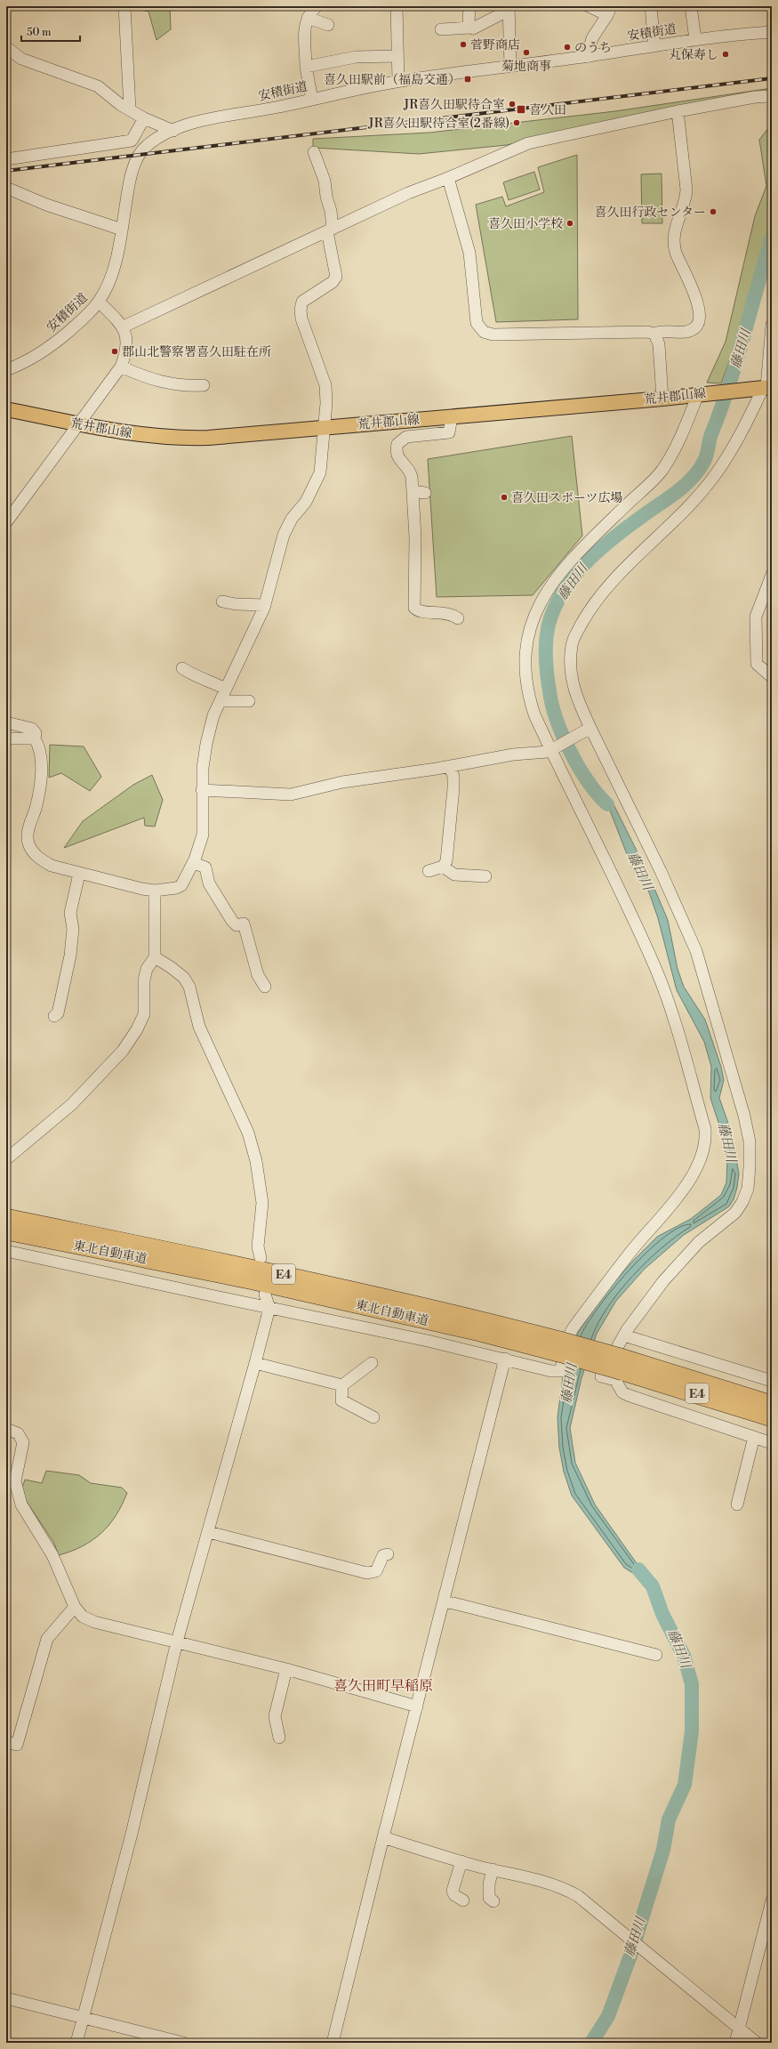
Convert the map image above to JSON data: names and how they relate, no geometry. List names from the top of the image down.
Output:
{
  "streets": {
    "highway": ["東北自動車道", "E4"],
    "main road": ["荒井郡山線"],
    "street": ["安積街道"]
  },
  "districts": ["喜久田町早稲原"],
  "water": ["藤田川"],
  "places": {
    "other": [
      "菅野商店",
      "のうち",
      "菊地商事",
      "丸保寿し",
      "JR喜久田駅待合室",
      "JR喜久田駅待合室(2番線)",
      "喜久田行政センター",
      "喜久田小学校",
      "郡山北警察署喜久田駐在所",
      "喜久田スポーツ広場"
    ],
    "transit": ["喜久田駅前（福島交通）", "喜久田"]
  },
  "scale_bar": "50 m"
}
